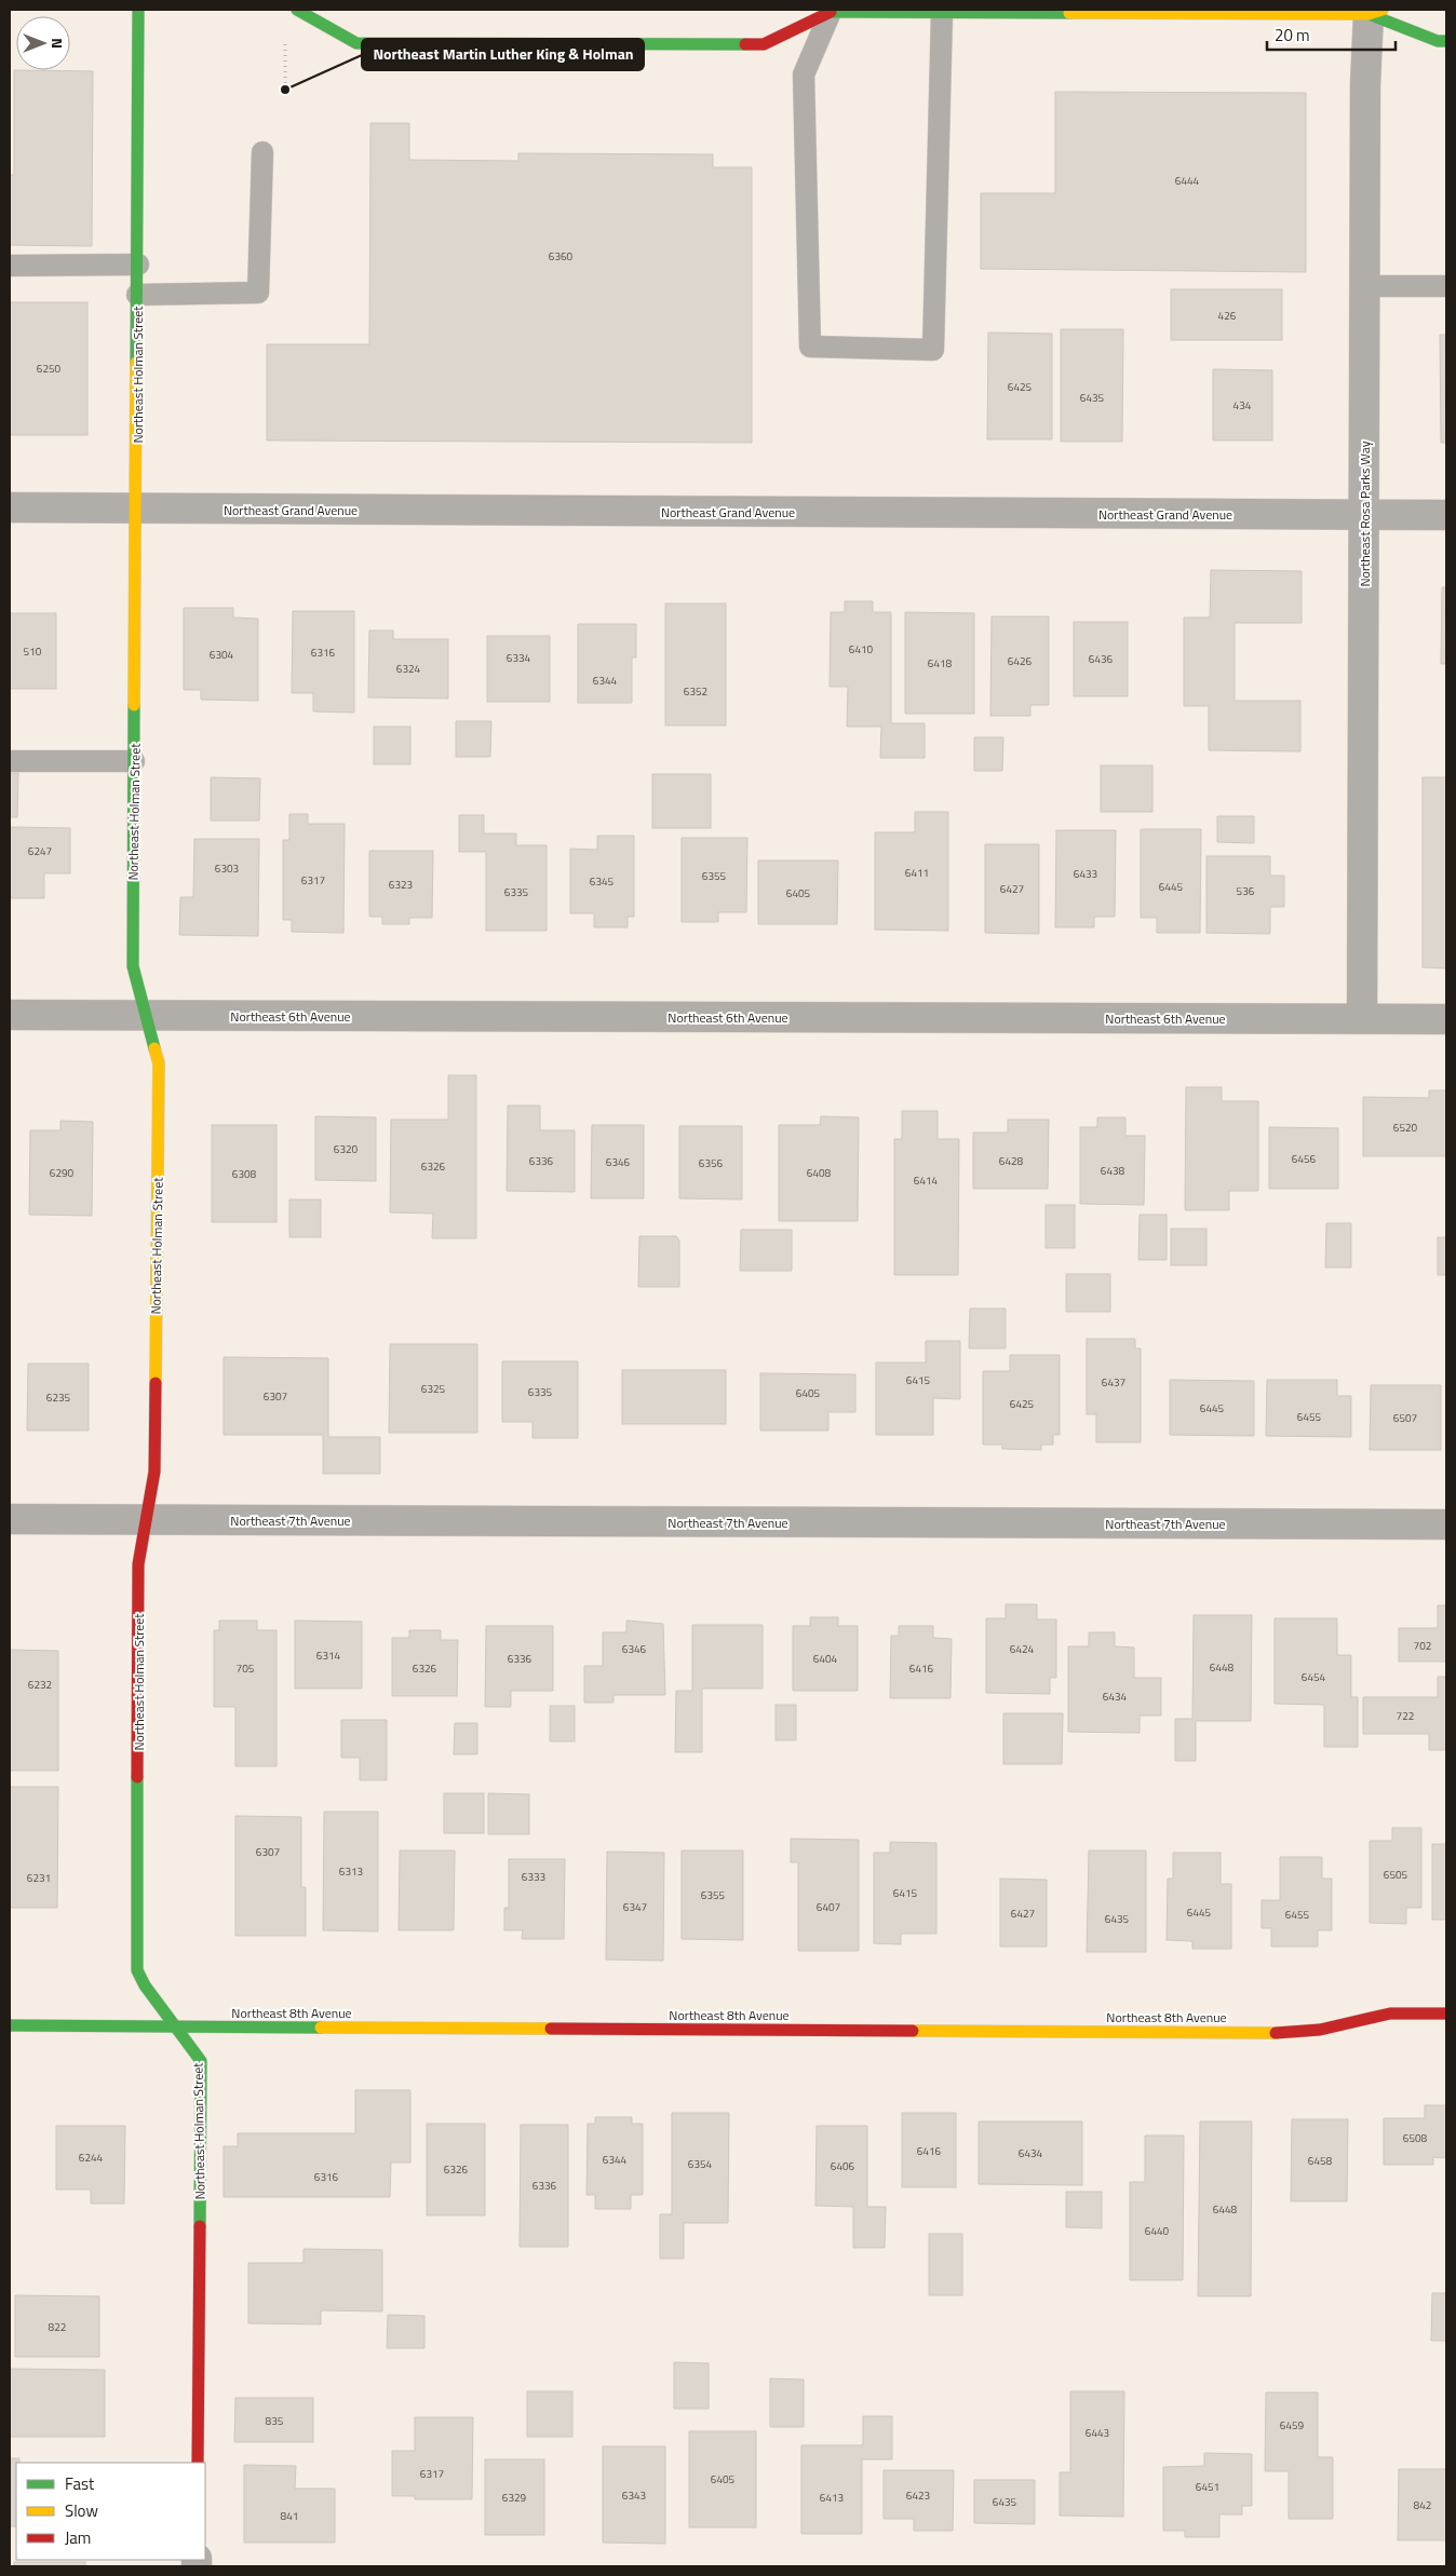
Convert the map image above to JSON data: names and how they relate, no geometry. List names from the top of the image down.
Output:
{
  "streets": {
    "street": [
      "Northeast Holman Street",
      "Northeast Grand Avenue",
      "Northeast Rosa Parks Way",
      "Northeast 6th Avenue",
      "Northeast 7th Avenue",
      "Northeast 8th Avenue"
    ]
  },
  "crossings": [
    ["Northeast Holman Street", "Northeast Grand Avenue"],
    ["Northeast Holman Street", "Northeast 6th Avenue"],
    ["Northeast Holman Street", "Northeast 7th Avenue"],
    ["Northeast Holman Street", "Northeast 8th Avenue"],
    ["Northeast Grand Avenue", "Northeast Rosa Parks Way"],
    ["Northeast Rosa Parks Way", "Northeast 6th Avenue"]
  ],
  "places": ["Northeast Martin Luther King & Holman"],
  "house_numbers": [
    "6444",
    "6360",
    "426",
    "6250",
    "6425",
    "6435",
    "434",
    "6410",
    "510",
    "6316",
    "6304",
    "6334",
    "6436",
    "6426",
    "6418",
    "6324",
    "6344",
    "6352",
    "6247",
    "6303",
    "6411",
    "6433",
    "6355",
    "6317",
    "6345",
    "6323",
    "6445",
    "6427",
    "536",
    "6335",
    "6405",
    "6520",
    "6320",
    "6456",
    "6336",
    "6428",
    "6346",
    "6356",
    "6326",
    "6438",
    "6290",
    "6408",
    "6308",
    "6414",
    "6415",
    "6437",
    "6325",
    "6335",
    "6405",
    "6307",
    "6235",
    "6425",
    "6445",
    "6455",
    "6507",
    "702",
    "6346",
    "6424",
    "6314",
    "6336",
    "6404",
    "6448",
    "705",
    "6326",
    "6416",
    "6454",
    "6232",
    "6434",
    "722",
    "6307",
    "6313",
    "6505",
    "6333",
    "6231",
    "6415",
    "6355",
    "6347",
    "6407",
    "6445",
    "6427",
    "6455",
    "6435",
    "6508",
    "6416",
    "6434",
    "6244",
    "6344",
    "6458",
    "6354",
    "6406",
    "6326",
    "6316",
    "6336",
    "6448",
    "6440",
    "822",
    "835",
    "6459",
    "6443",
    "6317",
    "6405",
    "6451",
    "6343",
    "6423",
    "6329",
    "6413",
    "6435",
    "842",
    "841"
  ],
  "legend": ["Fast", "Slow", "Jam"],
  "scale_bar": "20 m",
  "north": "right"
}
